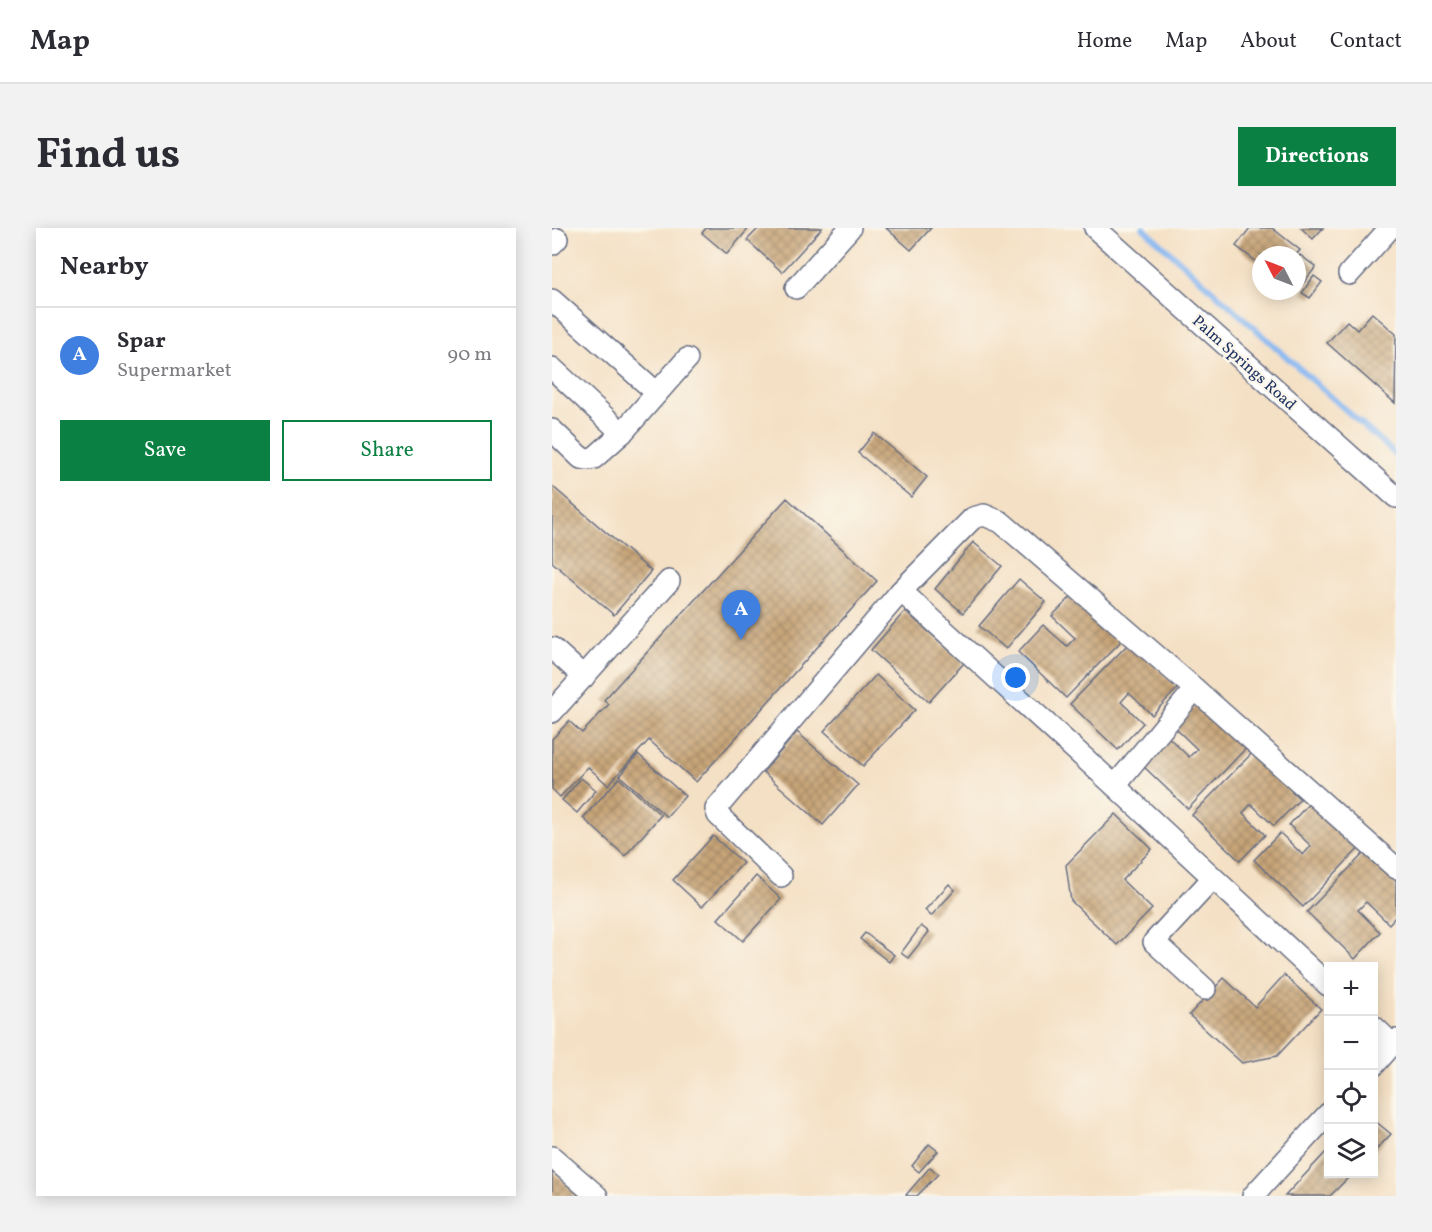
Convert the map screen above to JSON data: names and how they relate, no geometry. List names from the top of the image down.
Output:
{
  "streets": {
    "street": ["Palm Springs Road"]
  },
  "north": "top left",
  "page": {
    "header": "Map",
    "nav": [
      "Home",
      "Map",
      "About",
      "Contact"
    ],
    "title": "Find us",
    "buttons": [
      "Directions",
      ["Save", "Share"]
    ],
    "heading": "Nearby",
    "list": [
      {
        "mark": "A",
        "name": "Spar",
        "note": "Supermarket",
        "value": "90 m"
      }
    ],
    "pins": "A",
    "map_buttons": ["+", "−"]
  }
}
